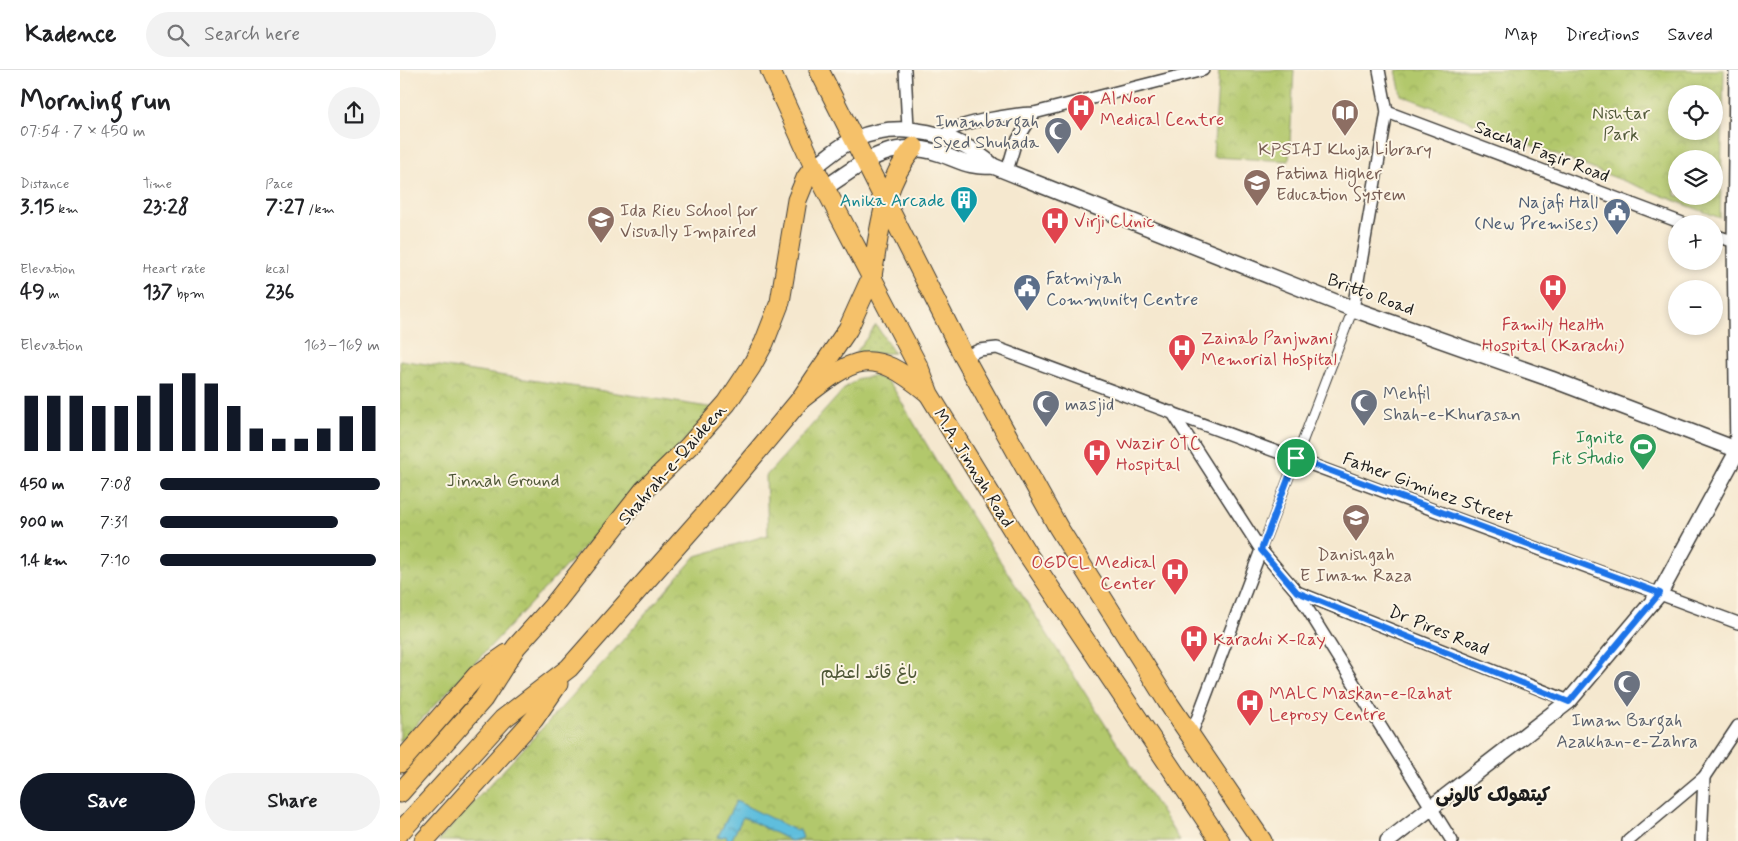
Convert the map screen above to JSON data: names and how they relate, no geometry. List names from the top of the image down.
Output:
{
  "streets": {
    "main road": ["Shahrah-e-Qaideen", "M.A. Jinnah Road"],
    "street": [
      "Sacchal Faqir Road",
      "Britto Road",
      "Father Giminez Street",
      "Dr Pires Road"
    ]
  },
  "crossings": [
    ["Britto Road", "Shahrah-e-Qaideen"],
    ["Britto Road", "M.A. Jinnah Road"],
    ["Shahrah-e-Qaideen", "M.A. Jinnah Road"]
  ],
  "districts": ["کیتھولک کالونی"],
  "parks": ["Nishtar Park", "Jinnah Ground", "باغ قائد اعظم"],
  "places": {
    "hospital": [
      "Al Noor Medical Centre",
      "Virji Clinic",
      "Family Health Hospital (Karachi)",
      "Zainab Panjwani Memorial Hospital",
      "Wazir OTC Hospital",
      "OGDCL Medical Center",
      "Karachi X-Ray",
      "MALC Maskan-e-Rahat Leprosy Centre"
    ],
    "library": ["KPSIAJ Khoja Library"],
    "mosque": [
      "Imambargah Syed Shuhada",
      "Mehfil Shah-e-Khurasan",
      "masjid",
      "Imam Bargah Azakhan-e-Zahra"
    ],
    "school or university": ["Fatima Higher Education System", "Ida Rieu School for Visually Impaired", "Danishgah E Imam Raza"],
    "building": ["Anika Arcade"],
    "public building": ["Najafi Hall (New Premises)", "Fatmiyah Community Centre"],
    "sports": ["Ignite Fit Studio"]
  },
  "page": {
    "header": "Kadence",
    "search": "Search here",
    "nav": ["Map", "Directions", "Saved"],
    "heading": ["Morning run", "07:54 · 7 × 450 m"],
    "map_buttons": ["+", "−"],
    "stats": [
      ["Distance", "3.15 km"],
      ["Time", "23:28"],
      ["Pace", "7:27 /km"],
      ["Elevation", "49 m"],
      ["Heart rate", "137 bpm"],
      ["kcal", "236"]
    ],
    "chart": ["Elevation", "163–169 m"],
    "list": [
      {
        "name": "450 m",
        "note": "7:08"
      },
      {
        "name": "900 m",
        "note": "7:31"
      },
      {
        "name": "1.4 km",
        "note": "7:10"
      }
    ],
    "buttons": ["Save", "Share"]
  }
}
